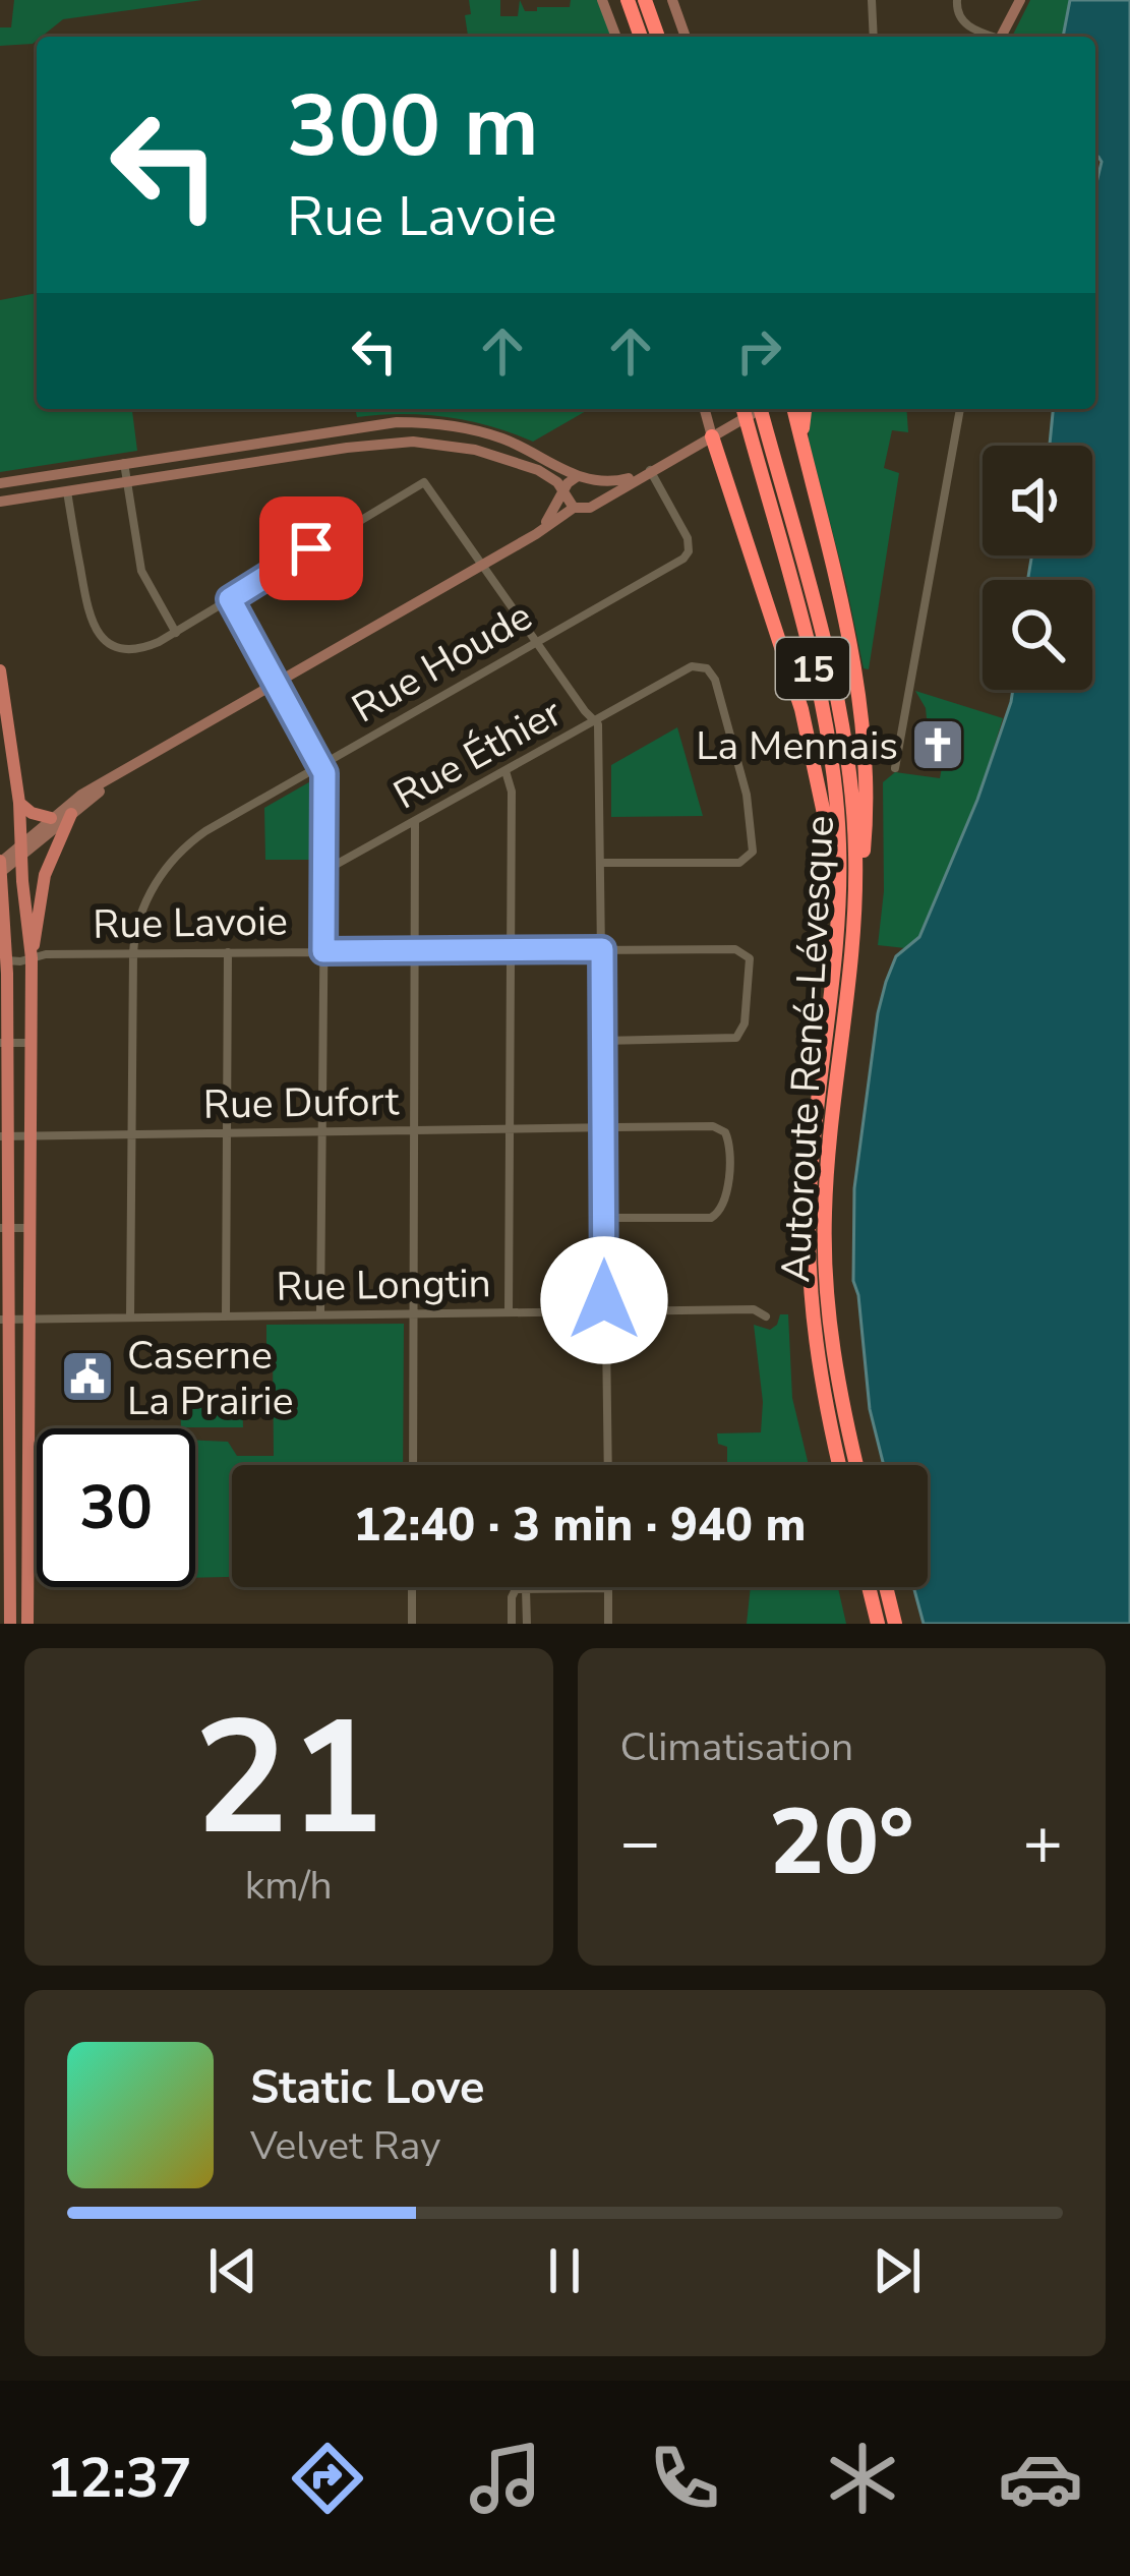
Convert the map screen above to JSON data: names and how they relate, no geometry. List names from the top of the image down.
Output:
{
  "streets": {
    "highway": ["15", "Autoroute René-Lévesque"],
    "street": [
      "Rue Houde",
      "Rue Éthier",
      "Rue Lavoie",
      "Rue Dufort",
      "Rue Longtin"
    ]
  },
  "crossings": [
    ["Rue Houde", "Rue Lavoie"],
    ["Rue Houde", "Rue Dufort"],
    ["Rue Houde", "Rue Longtin"]
  ],
  "places": {
    "church": ["La Mennais"],
    "public building": ["Caserne La Prairie"]
  },
  "page": {
    "turn": ["300 m", "Rue Lavoie"],
    "limit": "30",
    "trip": "12:40 · 3 min · 940 m",
    "tile": [
      ["21", "km/h"],
      "Climatisation"
    ],
    "heat": ["−", "20°", "+"],
    "song": ["Static Love", "Velvet Ray"],
    "tabs": "12:37"
  }
}
